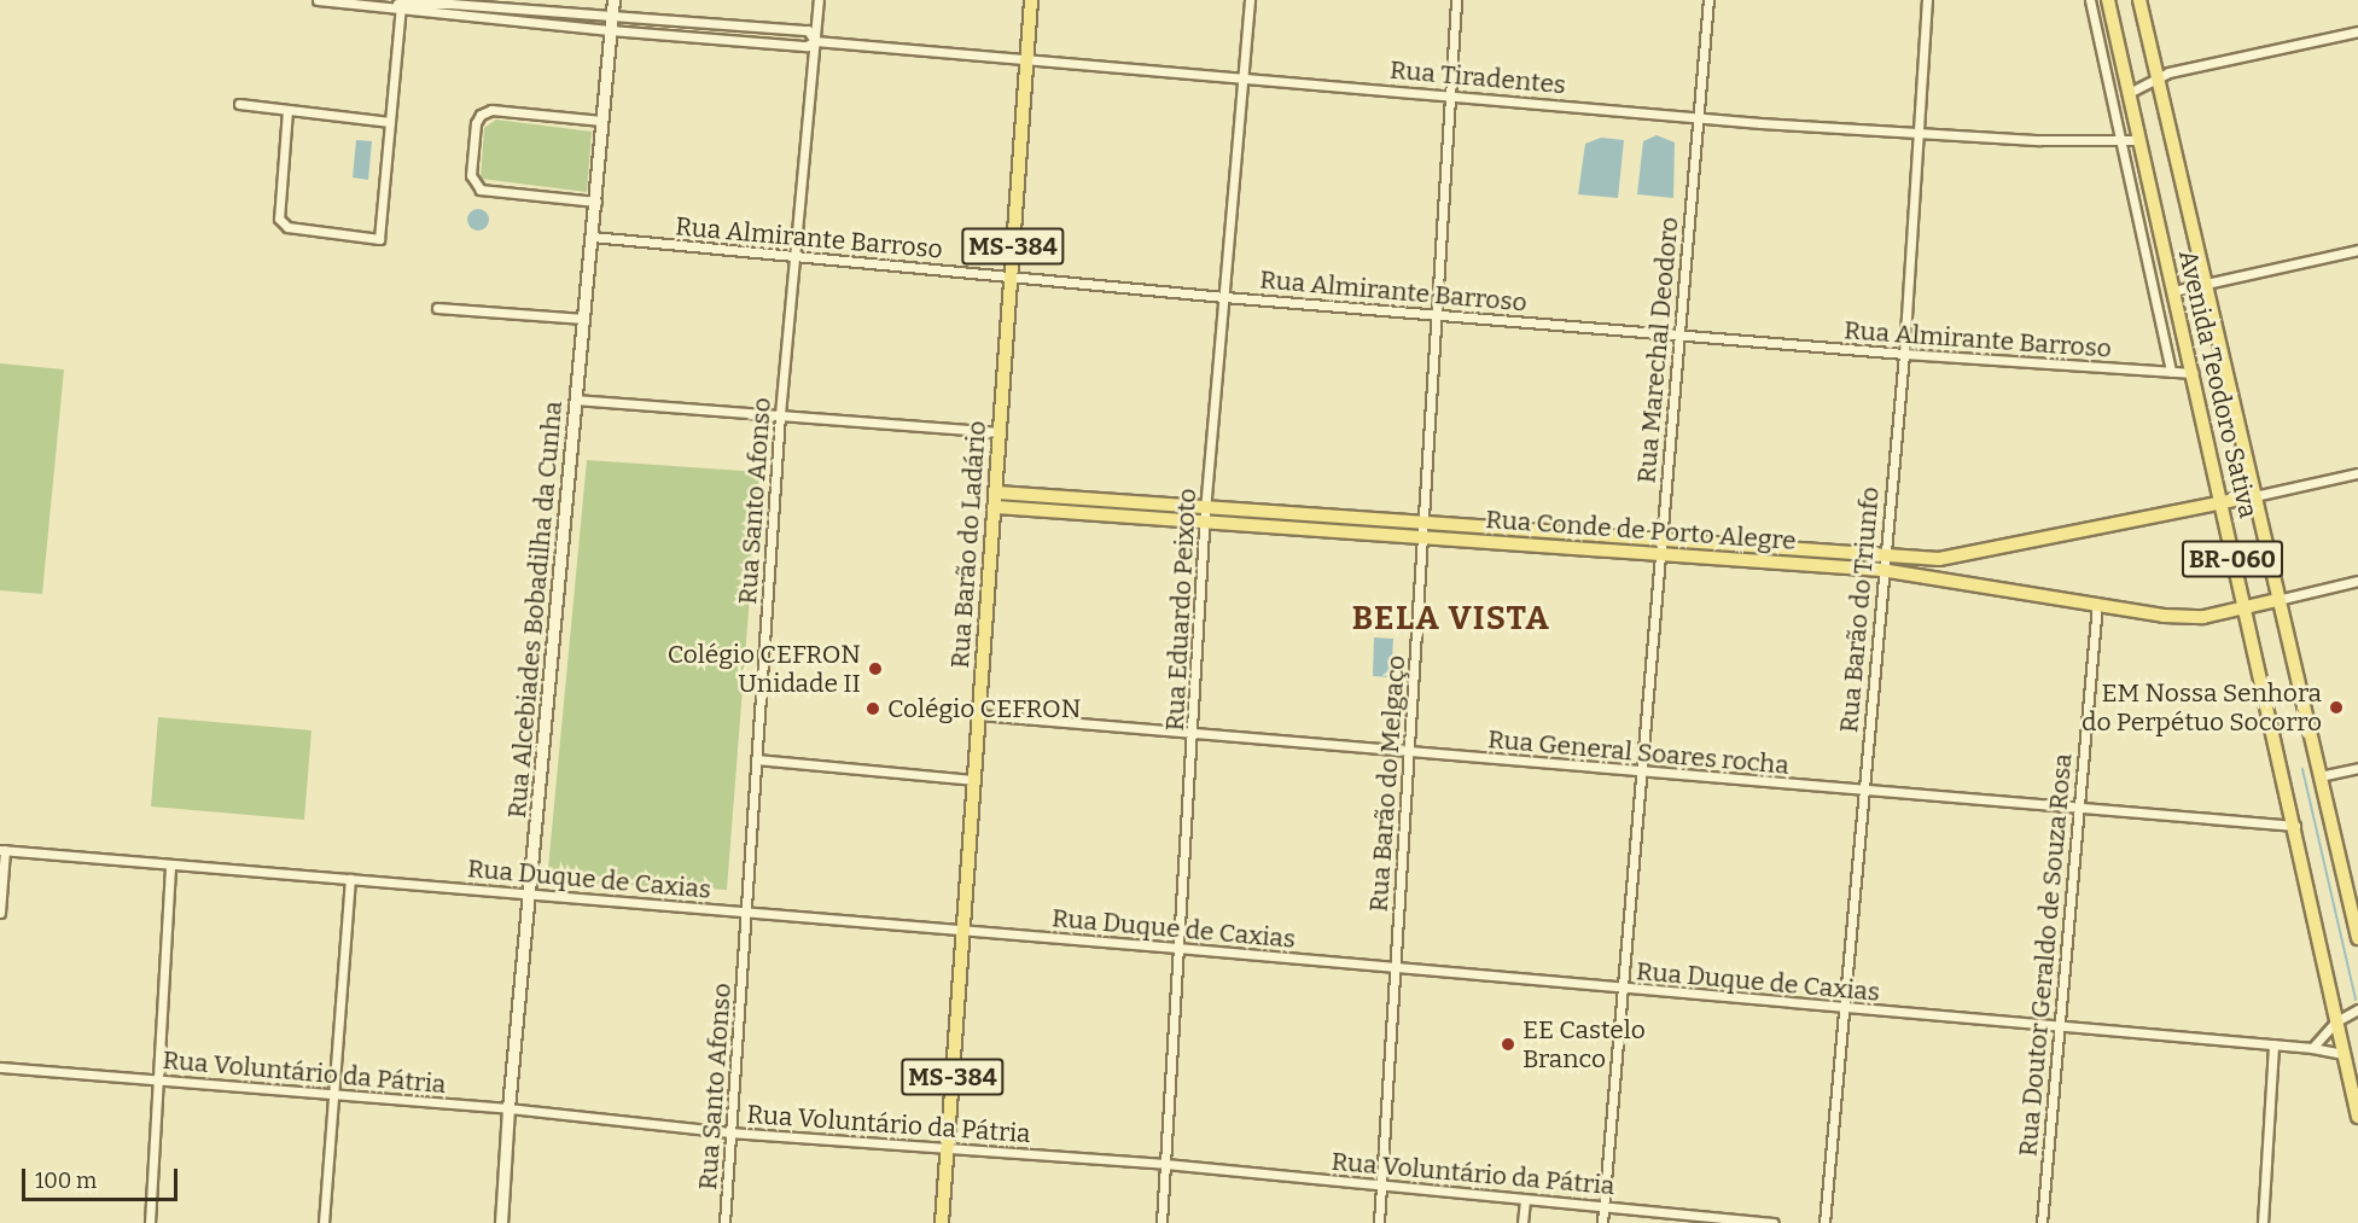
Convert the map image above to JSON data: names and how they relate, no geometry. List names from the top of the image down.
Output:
{
  "streets": {
    "main road": [
      "MS-384",
      "Avenida Teodoro Sativa",
      "Rua Conde de Porto Alegre",
      "Rua Barão do Ladário",
      "BR-060"
    ],
    "street": [
      "Rua Tiradentes",
      "Rua Almirante Barroso",
      "Rua Marechal Deodoro",
      "Rua Santo Afonso",
      "Rua Alcebiades Bobadilha da Cunha",
      "Rua Eduardo Peixoto",
      "Rua Barão do Triunfo",
      "Rua General Soares rocha",
      "Rua Barão do Melgaço",
      "Rua Duque de Caxias",
      "Rua Doutor Geraldo de Souza Rosa",
      "Rua Voluntário da Pátria"
    ]
  },
  "crossings": [
    ["Rua Tiradentes", "Rua Marechal Deodoro"],
    ["Rua Tiradentes", "Avenida Teodoro Sativa"],
    ["Rua Tiradentes", "Rua Santo Afonso"],
    ["Rua Tiradentes", "Rua Barão do Ladário"],
    ["Rua Tiradentes", "Rua Alcebiades Bobadilha da Cunha"],
    ["Rua Tiradentes", "Rua Eduardo Peixoto"],
    ["Rua Tiradentes", "Rua Barão do Triunfo"],
    ["Rua Tiradentes", "Rua Barão do Melgaço"],
    ["Rua Almirante Barroso", "Rua Marechal Deodoro"],
    ["Rua Almirante Barroso", "Avenida Teodoro Sativa"],
    ["Rua Almirante Barroso", "Rua Santo Afonso"],
    ["Rua Almirante Barroso", "Rua Barão do Ladário"],
    ["Rua Almirante Barroso", "Rua Alcebiades Bobadilha da Cunha"],
    ["Rua Almirante Barroso", "Rua Eduardo Peixoto"],
    ["Rua Almirante Barroso", "Rua Barão do Triunfo"],
    ["Rua Almirante Barroso", "Rua Barão do Melgaço"],
    ["Rua Marechal Deodoro", "Rua Conde de Porto Alegre"],
    ["Rua Marechal Deodoro", "Rua General Soares rocha"],
    ["Rua Marechal Deodoro", "Rua Duque de Caxias"],
    ["Rua Marechal Deodoro", "Rua Voluntário da Pátria"],
    ["Avenida Teodoro Sativa", "Rua Conde de Porto Alegre"],
    ["Avenida Teodoro Sativa", "Rua General Soares rocha"],
    ["Avenida Teodoro Sativa", "Rua Duque de Caxias"],
    ["Rua Santo Afonso", "Rua Duque de Caxias"],
    ["Rua Santo Afonso", "Rua Voluntário da Pátria"],
    ["Rua Conde de Porto Alegre", "Rua Barão do Ladário"],
    ["Rua Conde de Porto Alegre", "Rua Eduardo Peixoto"],
    ["Rua Conde de Porto Alegre", "Rua Barão do Triunfo"],
    ["Rua Conde de Porto Alegre", "Rua Barão do Melgaço"],
    ["Rua Conde de Porto Alegre", "Rua Doutor Geraldo de Souza Rosa"],
    ["Rua Barão do Ladário", "Rua General Soares rocha"],
    ["Rua Barão do Ladário", "Rua Duque de Caxias"],
    ["Rua Barão do Ladário", "Rua Voluntário da Pátria"],
    ["Rua Alcebiades Bobadilha da Cunha", "Rua Duque de Caxias"],
    ["Rua Alcebiades Bobadilha da Cunha", "Rua Voluntário da Pátria"],
    ["Rua Eduardo Peixoto", "Rua General Soares rocha"],
    ["Rua Eduardo Peixoto", "Rua Duque de Caxias"],
    ["Rua Eduardo Peixoto", "Rua Voluntário da Pátria"],
    ["Rua Barão do Triunfo", "Rua General Soares rocha"],
    ["Rua Barão do Triunfo", "Rua Duque de Caxias"],
    ["Rua General Soares rocha", "Rua Barão do Melgaço"],
    ["Rua General Soares rocha", "Rua Doutor Geraldo de Souza Rosa"],
    ["Rua Barão do Melgaço", "Rua Duque de Caxias"],
    ["Rua Barão do Melgaço", "Rua Voluntário da Pátria"],
    ["Rua Duque de Caxias", "Rua Doutor Geraldo de Souza Rosa"]
  ],
  "districts": ["BELA VISTA"],
  "places": [
    "Colégio CEFRON Unidade II",
    "EM Nossa Senhora do Perpétuo Socorro",
    "Colégio CEFRON",
    "EE Castelo Branco"
  ],
  "scale_bar": "100 m"
}
